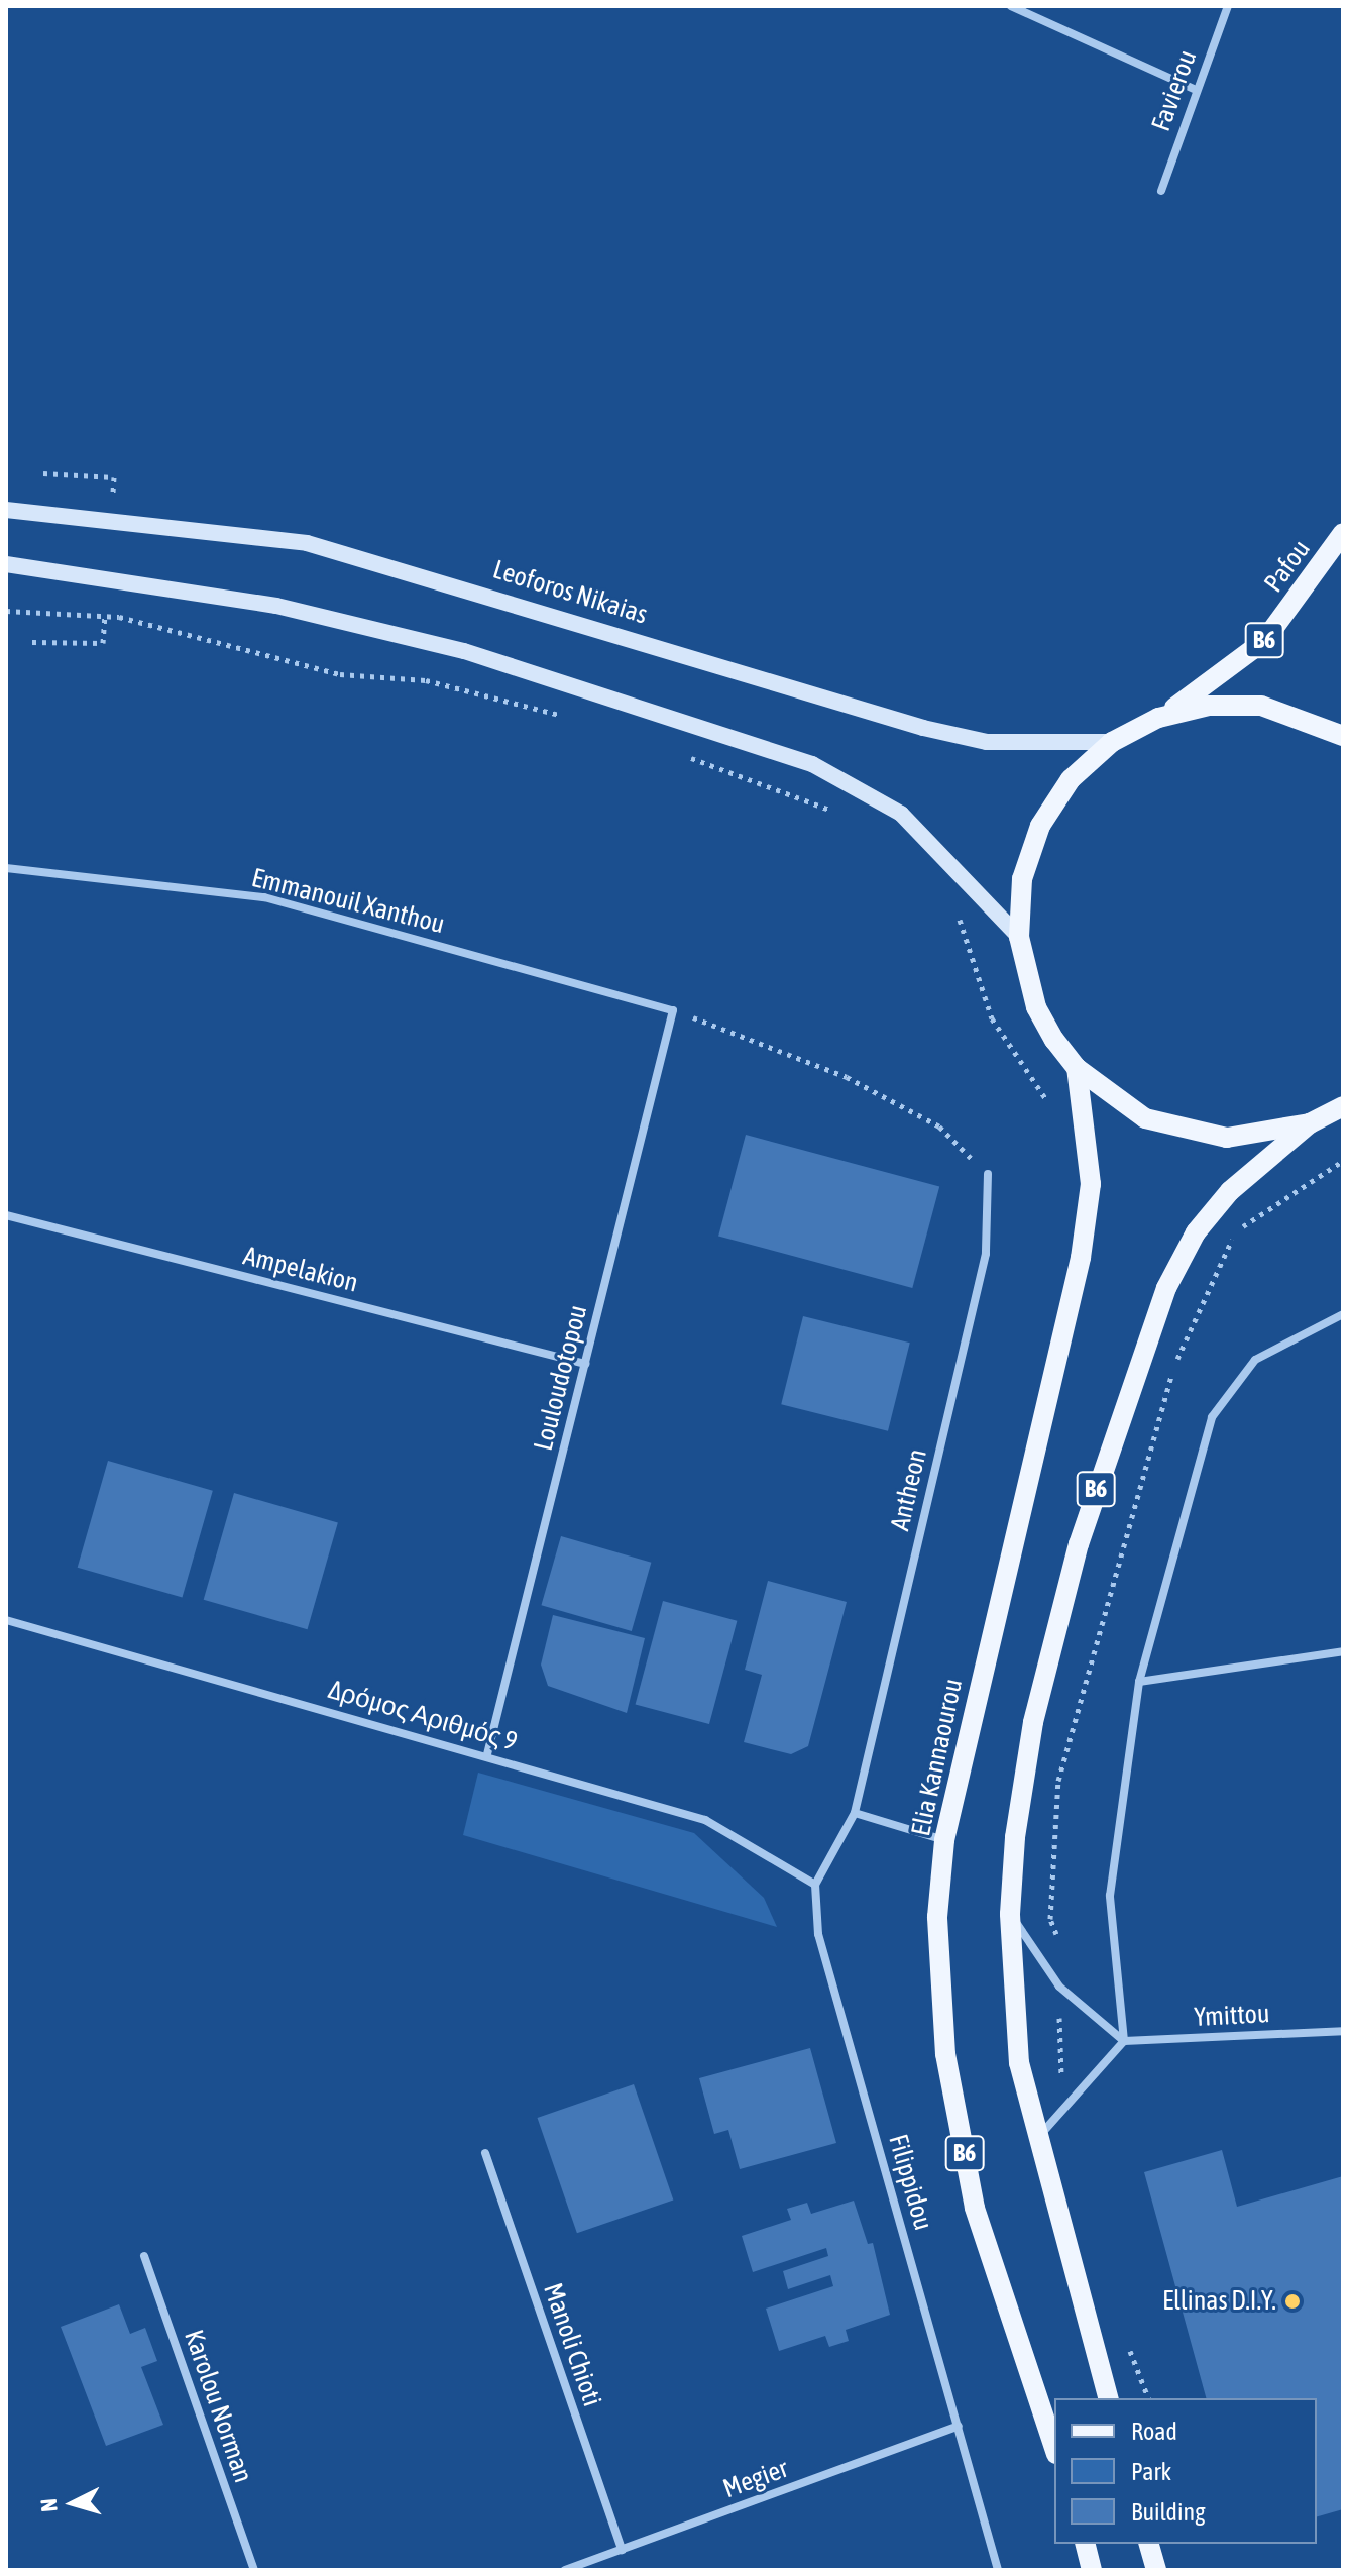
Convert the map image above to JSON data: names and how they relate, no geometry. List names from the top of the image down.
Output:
{
  "streets": {
    "main road": [
      "Pafou",
      "Leoforos Nikaias",
      "B6",
      "Elia Kannaourou"
    ],
    "street": [
      "Favierou",
      "Emmanouil Xanthou",
      "Ampelakion",
      "Louloudotopou",
      "Antheon",
      "Δρόμος Αριθμός 9",
      "Ymittou",
      "Filippidou",
      "Manoli Chioti",
      "Karolou Norman",
      "Megier"
    ]
  },
  "crossings": [
    ["Pafou", "B6"],
    ["Leoforos Nikaias", "B6"],
    ["B6", "Elia Kannaourou"],
    ["Emmanouil Xanthou", "Louloudotopou"],
    ["Ampelakion", "Louloudotopou"],
    ["Louloudotopou", "Δρόμος Αριθμός 9"],
    ["Δρόμος Αριθμός 9", "Filippidou"],
    ["Filippidou", "Megier"],
    ["Manoli Chioti", "Megier"]
  ],
  "places": ["Ellinas D.I.Y."],
  "legend": ["Road", "Park", "Building"],
  "north": "left"
}
